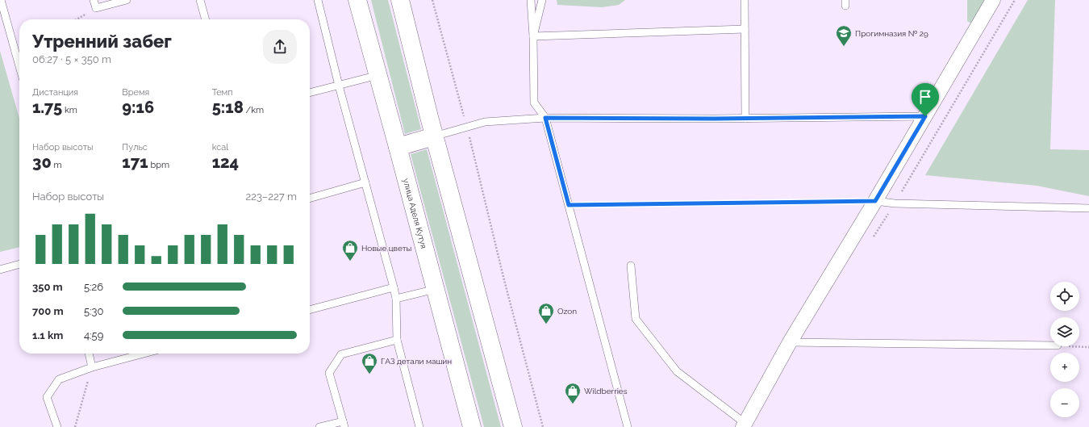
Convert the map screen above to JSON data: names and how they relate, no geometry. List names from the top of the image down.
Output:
{
  "streets": {
    "main road": ["улица Аделя Кутуя"]
  },
  "places": {
    "school or university": ["Прогимназия № 29"],
    "shop": [
      "Новые цветы",
      "Ozon",
      "ГАЗ детали машин",
      "Wildberries"
    ]
  },
  "page": {
    "heading": ["Утренний забег", "06:27 · 5 × 350 m"],
    "stats": [
      ["Дистанция", "1.75 km"],
      ["Время", "9:16"],
      ["Темп", "5:18 /km"],
      ["Набор высоты", "30 m"],
      ["Пульс", "171 bpm"],
      ["kcal", "124"]
    ],
    "chart": ["Набор высоты", "223–227 m"],
    "list": [
      {
        "name": "350 m",
        "note": "5:26"
      },
      {
        "name": "700 m",
        "note": "5:30"
      },
      {
        "name": "1.1 km",
        "note": "4:59"
      }
    ],
    "map_buttons": ["+", "−"]
  }
}
